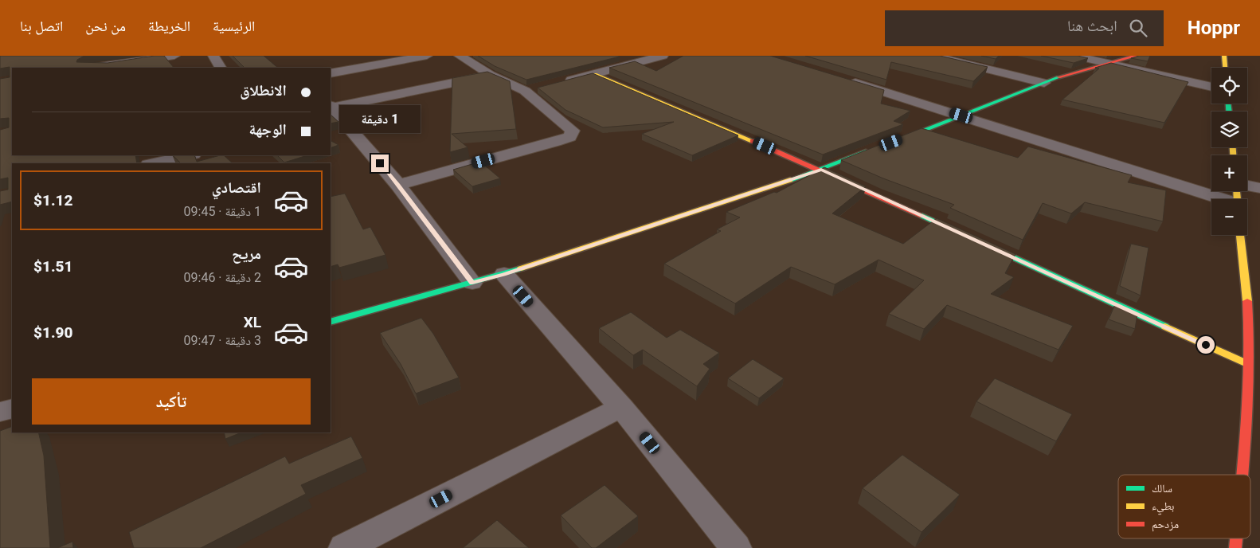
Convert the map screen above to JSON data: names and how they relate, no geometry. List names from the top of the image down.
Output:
{
  "legend": ["سالك", "بطيء", "مزدحم"],
  "page": {
    "header": "Hoppr",
    "search": "ابحث هنا",
    "nav": [
      "الرئيسية",
      "الخريطة",
      "من نحن",
      "اتصل بنا"
    ],
    "map_buttons": ["+", "−"],
    "banner": ["الانطلاق", "الوجهة"],
    "bubble": "1 دقيقة",
    "list": [
      {
        "name": "اقتصادي",
        "note": "1 دقيقة · 09:45",
        "value": "$1.12"
      },
      {
        "name": "مريح",
        "note": "2 دقيقة · 09:46",
        "value": "$1.51"
      },
      {
        "name": "XL",
        "note": "3 دقيقة · 09:47",
        "value": "$1.90"
      }
    ],
    "buttons": "تأكيد"
  }
}
